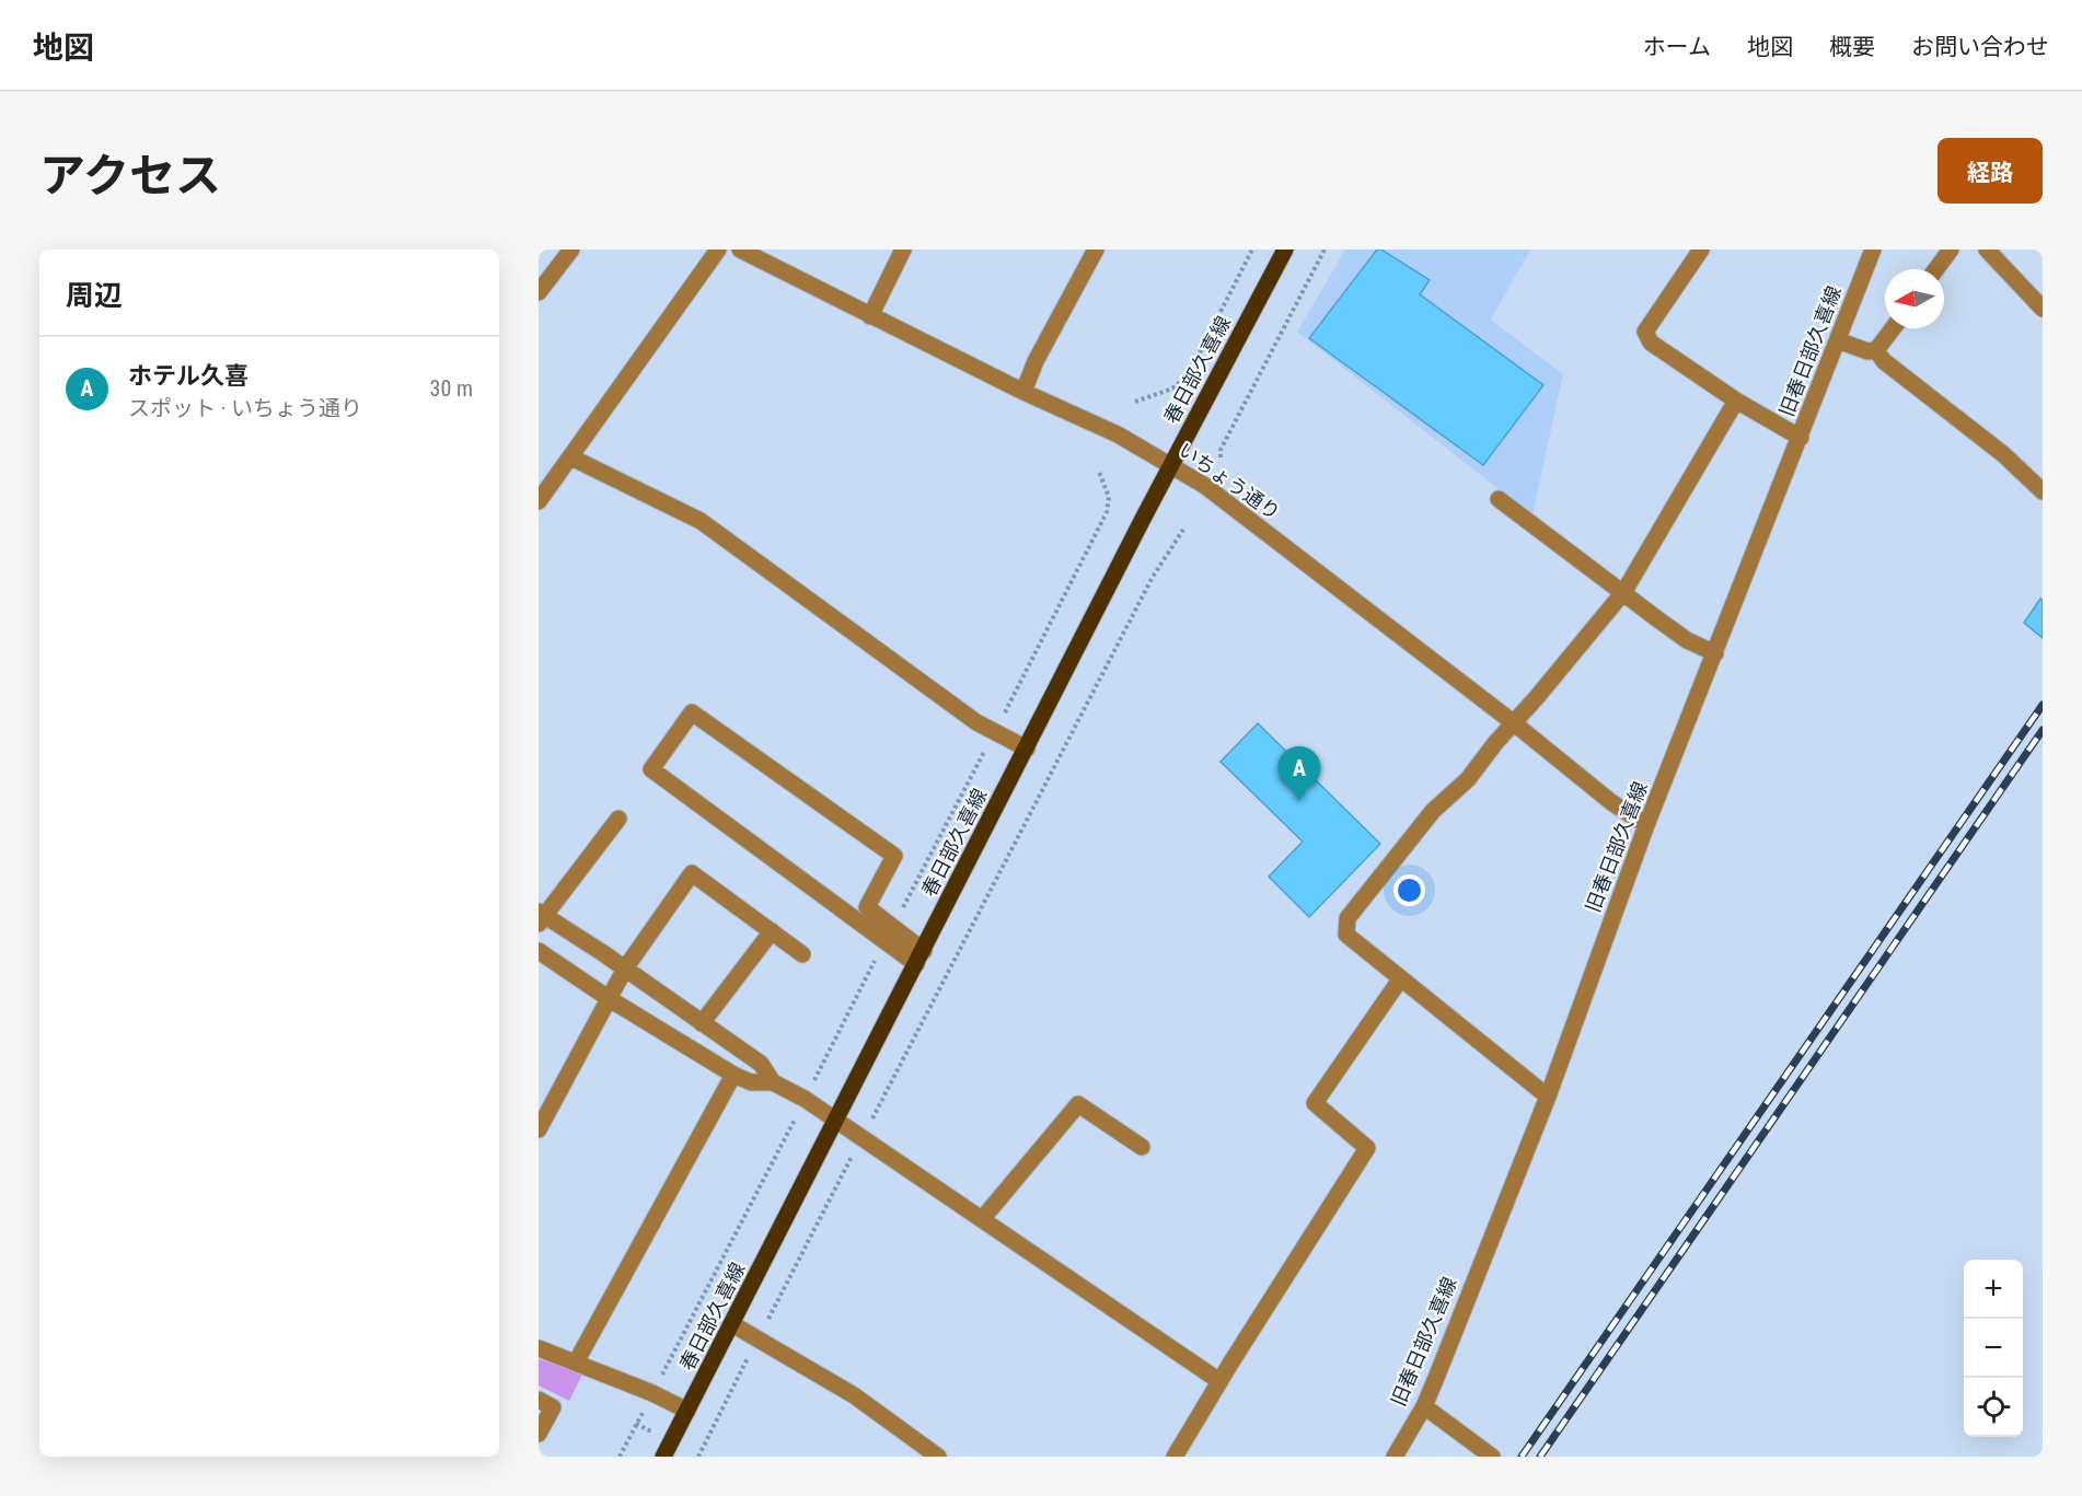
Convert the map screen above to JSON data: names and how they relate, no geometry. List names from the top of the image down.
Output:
{
  "streets": {
    "main road": ["春日部久喜線"],
    "street": ["旧春日部久喜線", "いちょう通り"]
  },
  "crossings": [
    ["旧春日部久喜線", "いちょう通り"],
    ["春日部久喜線", "いちょう通り"]
  ],
  "north": "left",
  "page": {
    "header": "地図",
    "nav": [
      "ホーム",
      "地図",
      "概要",
      "お問い合わせ"
    ],
    "title": "アクセス",
    "buttons": "経路",
    "heading": "周辺",
    "list": [
      {
        "mark": "A",
        "name": "ホテル久喜",
        "note": "スポット · いちょう通り",
        "value": "30 m"
      }
    ],
    "pins": "A",
    "map_buttons": ["+", "−"]
  }
}
